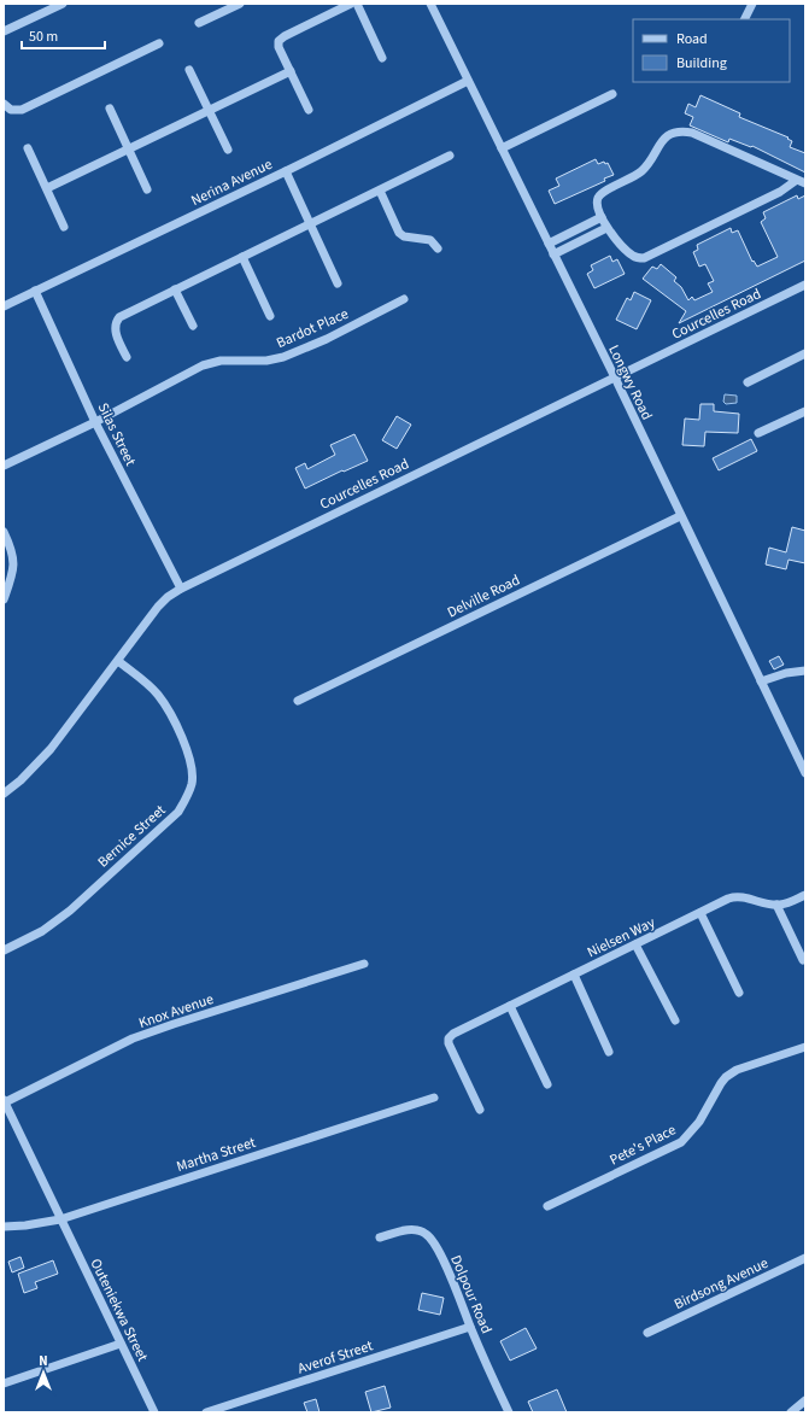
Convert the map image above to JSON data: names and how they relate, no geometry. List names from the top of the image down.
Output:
{
  "streets": {
    "street": [
      "Nerina Avenue",
      "Courcelles Road",
      "Bardot Place",
      "Longwy Road",
      "Silas Street",
      "Delville Road",
      "Bernice Street",
      "Nielsen Way",
      "Knox Avenue",
      "Pete's Place",
      "Martha Street",
      "Birdsong Avenue",
      "Dolpour Road",
      "Outeniekwa Street",
      "Averof Street"
    ]
  },
  "crossings": [
    ["Nerina Avenue", "Longwy Road"],
    ["Nerina Avenue", "Silas Street"],
    ["Courcelles Road", "Longwy Road"],
    ["Courcelles Road", "Silas Street"],
    ["Courcelles Road", "Bernice Street"],
    ["Bardot Place", "Silas Street"],
    ["Longwy Road", "Delville Road"],
    ["Martha Street", "Outeniekwa Street"],
    ["Dolpour Road", "Averof Street"]
  ],
  "legend": ["Road", "Building"],
  "scale_bar": "50 m",
  "north": "top"
}
